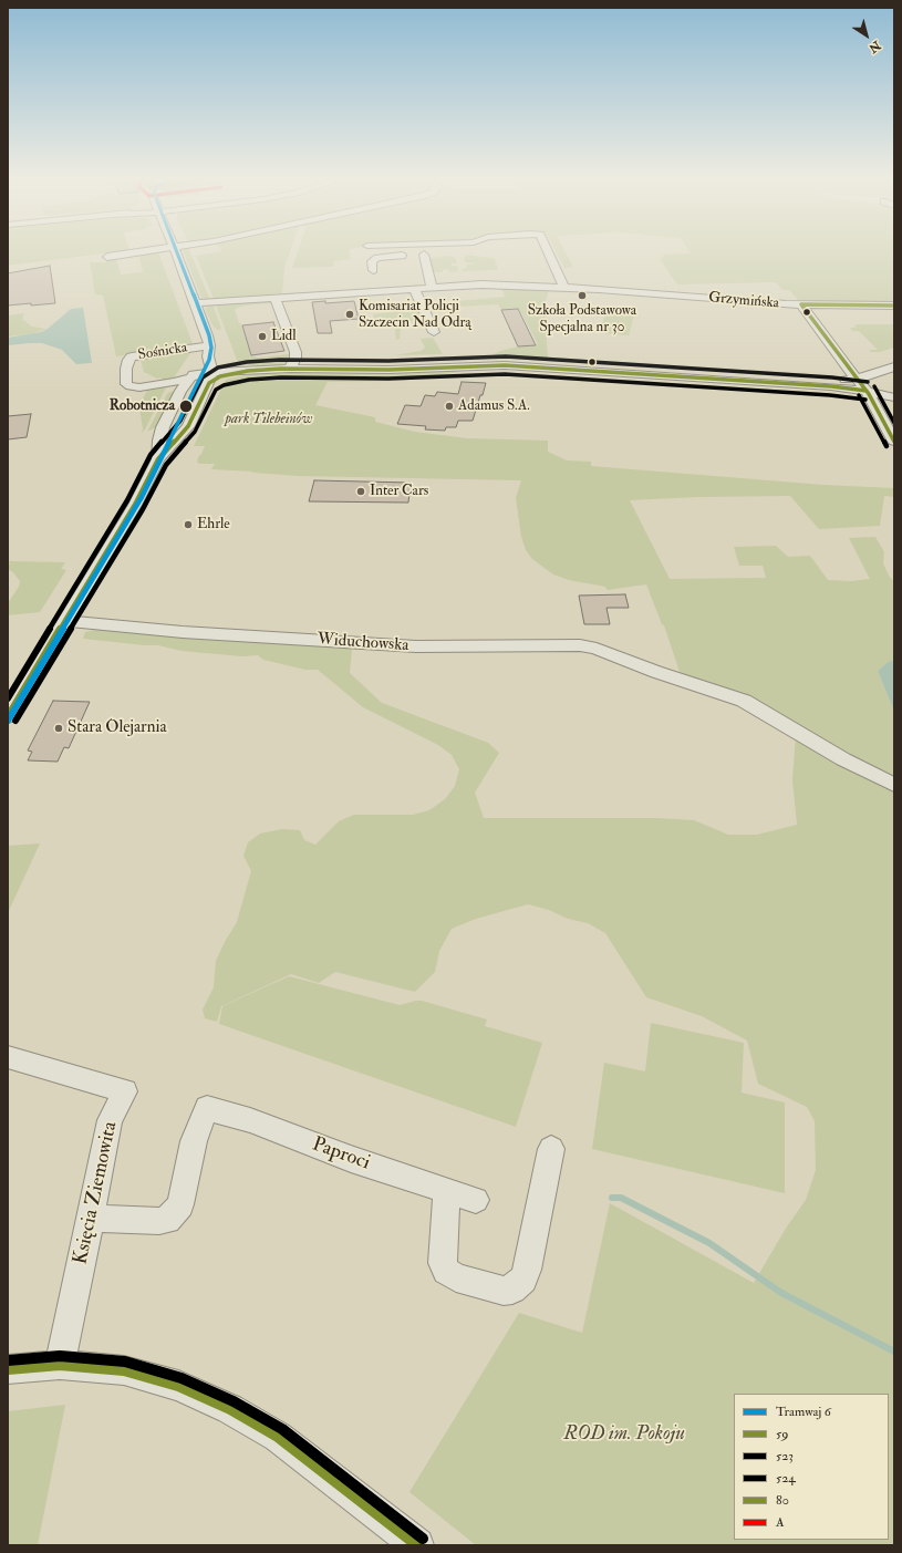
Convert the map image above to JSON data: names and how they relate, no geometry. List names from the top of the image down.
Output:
{
  "streets": {
    "street": [
      "Grzymińska",
      "Sośnicka",
      "Widuchowska",
      "Paproci",
      "Księcia Ziemowita"
    ]
  },
  "crossings": [
    ["Paproci", "Księcia Ziemowita"]
  ],
  "parks": ["park Tilebeinów", "ROD im. Pokoju"],
  "places": [
    "Szkoła Podstawowa Specjalna nr 30",
    "Komisariat Policji Szczecin Nad Odrą",
    "Lidl",
    "Robotnicza",
    "Adamus S.A.",
    "Inter Cars",
    "Ehrle",
    "Stara Olejarnia"
  ],
  "lines": [
    "tram line 6",
    "transit line 59",
    "transit line 524",
    "transit line 523"
  ],
  "legend": [
    "Tramwaj 6",
    "59",
    "523",
    "524",
    "80",
    "A"
  ],
  "north": "bottom right"
}
